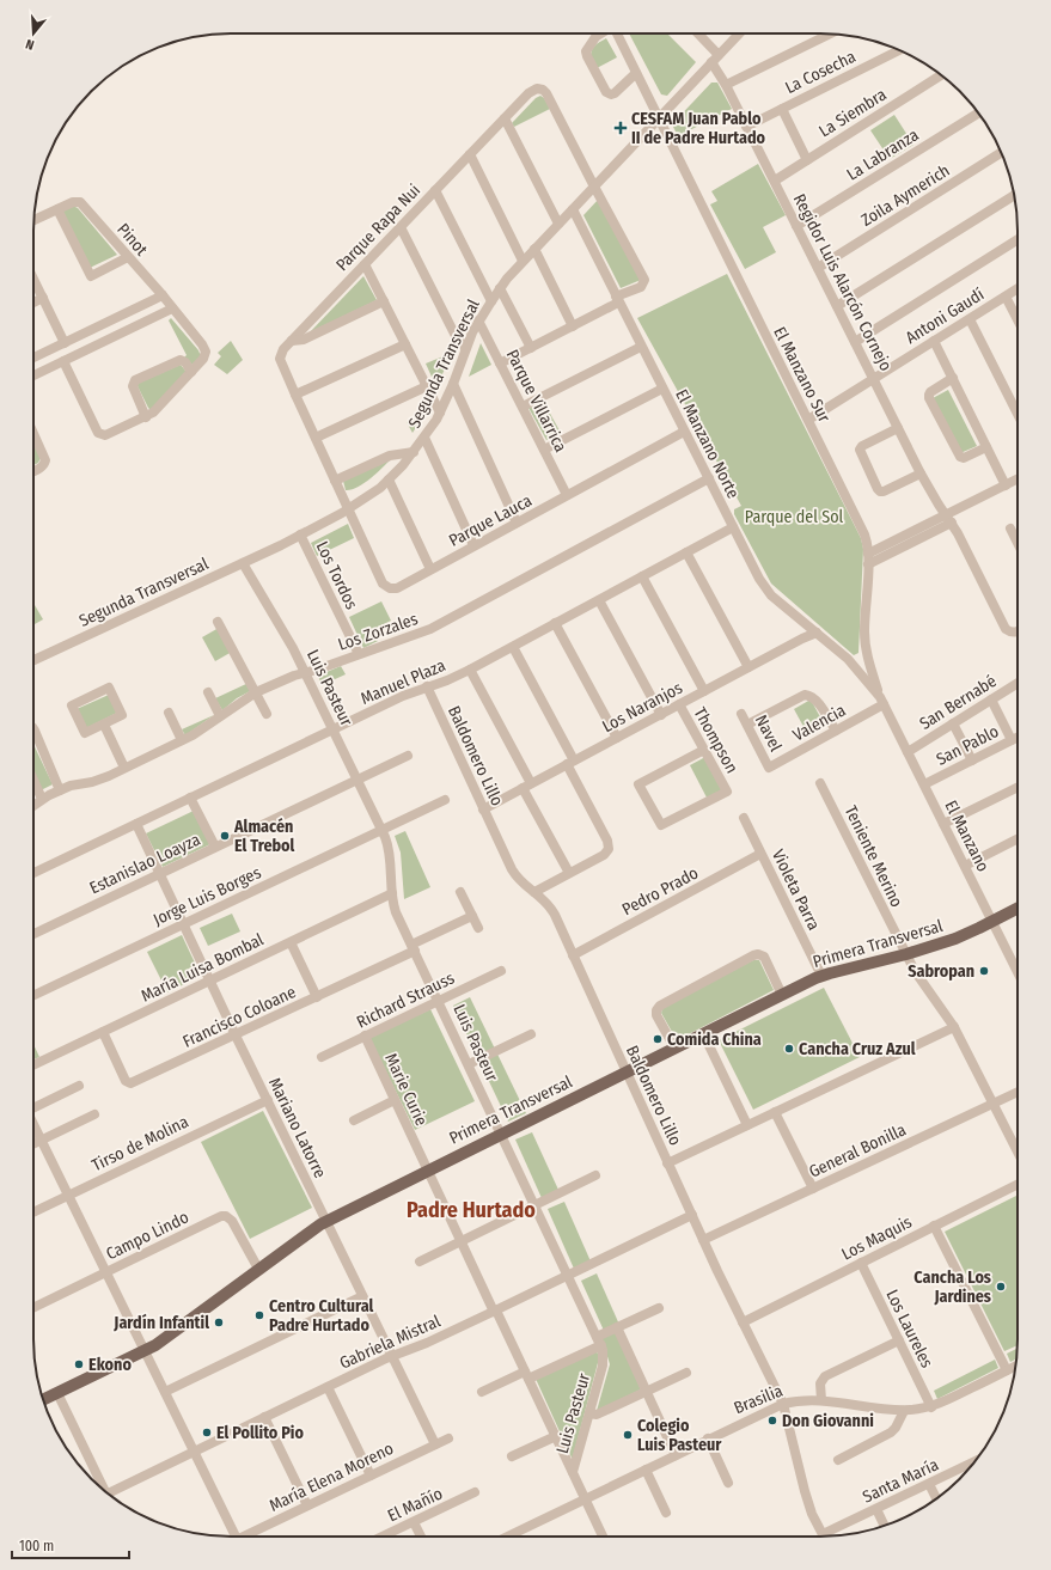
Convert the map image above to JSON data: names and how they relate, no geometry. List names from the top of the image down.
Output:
{
  "streets": {
    "main road": ["Primera Transversal"],
    "street": [
      "La Cosecha",
      "La Siembra",
      "La Labranza",
      "Zoila Aymerich",
      "Parque Rapa Nui",
      "Pinot",
      "Regidor Luis Alarcón Cornejo",
      "Antoni Gaudí",
      "Segunda Transversal",
      "El Manzano Sur",
      "Parque Villarrica",
      "El Manzano Norte",
      "Parque Lauca",
      "Los Tordos",
      "Los Zorzales",
      "Manuel Plaza",
      "Luis Pasteur",
      "San Bernabé",
      "Los Naranjos",
      "Valencia",
      "Navel",
      "Thompson",
      "San Pablo",
      "Baldomero Lillo",
      "El Manzano",
      "Teniente Merino",
      "Estanislao Loayza",
      "Violeta Parra",
      "Pedro Prado",
      "Jorge Luis Borges",
      "María Luisa Bombal",
      "Richard Strauss",
      "Francisco Coloane",
      "Marie Curie",
      "Mariano Latorre",
      "Tirso de Molina",
      "General Bonilla",
      "Campo Lindo",
      "Los Maquis",
      "Los Laureles",
      "Gabriela Mistral",
      "Brasilia",
      "María Elena Moreno",
      "Santa María",
      "El Mañío"
    ]
  },
  "crossings": [
    ["La Cosecha", "Regidor Luis Alarcón Cornejo"],
    ["La Siembra", "Regidor Luis Alarcón Cornejo"],
    ["La Labranza", "Regidor Luis Alarcón Cornejo"],
    ["Zoila Aymerich", "Regidor Luis Alarcón Cornejo"],
    ["Parque Rapa Nui", "Segunda Transversal"],
    ["Parque Rapa Nui", "Parque Lauca"],
    ["Regidor Luis Alarcón Cornejo", "Antoni Gaudí"],
    ["Regidor Luis Alarcón Cornejo", "Segunda Transversal"],
    ["Antoni Gaudí", "El Manzano Sur"],
    ["Segunda Transversal", "El Manzano Sur"],
    ["Segunda Transversal", "Parque Villarrica"],
    ["Segunda Transversal", "El Manzano Norte"],
    ["Segunda Transversal", "Parque Lauca"],
    ["Segunda Transversal", "Los Tordos"],
    ["Segunda Transversal", "Luis Pasteur"],
    ["El Manzano Sur", "El Manzano"],
    ["Parque Villarrica", "Parque Lauca"],
    ["El Manzano Norte", "Parque Lauca"],
    ["El Manzano Norte", "Los Zorzales"],
    ["El Manzano Norte", "Manuel Plaza"],
    ["El Manzano Norte", "Los Naranjos"],
    ["El Manzano Norte", "El Manzano"],
    ["Los Tordos", "Los Zorzales"],
    ["Los Zorzales", "Luis Pasteur"],
    ["Manuel Plaza", "Luis Pasteur"],
    ["Manuel Plaza", "Baldomero Lillo"],
    ["Manuel Plaza", "Mariano Latorre"],
    ["Luis Pasteur", "Estanislao Loayza"],
    ["Luis Pasteur", "Jorge Luis Borges"],
    ["Luis Pasteur", "Primera Transversal"],
    ["Luis Pasteur", "María Luisa Bombal"],
    ["Luis Pasteur", "Richard Strauss"],
    ["Luis Pasteur", "Francisco Coloane"],
    ["Luis Pasteur", "Marie Curie"],
    ["Luis Pasteur", "Gabriela Mistral"],
    ["Luis Pasteur", "Brasilia"],
    ["San Bernabé", "El Manzano"],
    ["Los Naranjos", "Thompson"],
    ["Los Naranjos", "Baldomero Lillo"],
    ["Valencia", "Navel"],
    ["Valencia", "El Manzano"],
    ["San Pablo", "El Manzano"],
    ["Baldomero Lillo", "Pedro Prado"],
    ["Baldomero Lillo", "Primera Transversal"],
    ["Baldomero Lillo", "General Bonilla"],
    ["Baldomero Lillo", "Los Maquis"],
    ["Baldomero Lillo", "Gabriela Mistral"],
    ["Baldomero Lillo", "Brasilia"],
    ["El Manzano", "Primera Transversal"],
    ["Teniente Merino", "Primera Transversal"],
    ["Teniente Merino", "General Bonilla"],
    ["Estanislao Loayza", "Mariano Latorre"],
    ["Violeta Parra", "Pedro Prado"],
    ["Violeta Parra", "Primera Transversal"],
    ["Jorge Luis Borges", "Mariano Latorre"],
    ["Primera Transversal", "Marie Curie"],
    ["Primera Transversal", "Mariano Latorre"],
    ["Primera Transversal", "Campo Lindo"],
    ["María Luisa Bombal", "Francisco Coloane"],
    ["María Luisa Bombal", "Mariano Latorre"],
    ["Richard Strauss", "Marie Curie"],
    ["Francisco Coloane", "Mariano Latorre"],
    ["Marie Curie", "Gabriela Mistral"],
    ["Mariano Latorre", "Tirso de Molina"],
    ["Mariano Latorre", "Gabriela Mistral"],
    ["Mariano Latorre", "María Elena Moreno"],
    ["Los Maquis", "Los Laureles"],
    ["Los Laureles", "Brasilia"]
  ],
  "districts": ["Padre Hurtado"],
  "parks": ["Parque del Sol"],
  "places": {
    "health": ["CESFAM Juan Pablo II de Padre Hurtado"],
    "other": [
      "Almacén El Trebol",
      "Sabropan",
      "Comida China",
      "Cancha Cruz Azul",
      "Cancha Los Jardines",
      "Centro Cultural Padre Hurtado",
      "Jardín Infantil",
      "Ekono",
      "Don Giovanni",
      "El Pollito Pio",
      "Colegio Luis Pasteur"
    ]
  },
  "scale_bar": "100 m",
  "north": "bottom"
}
